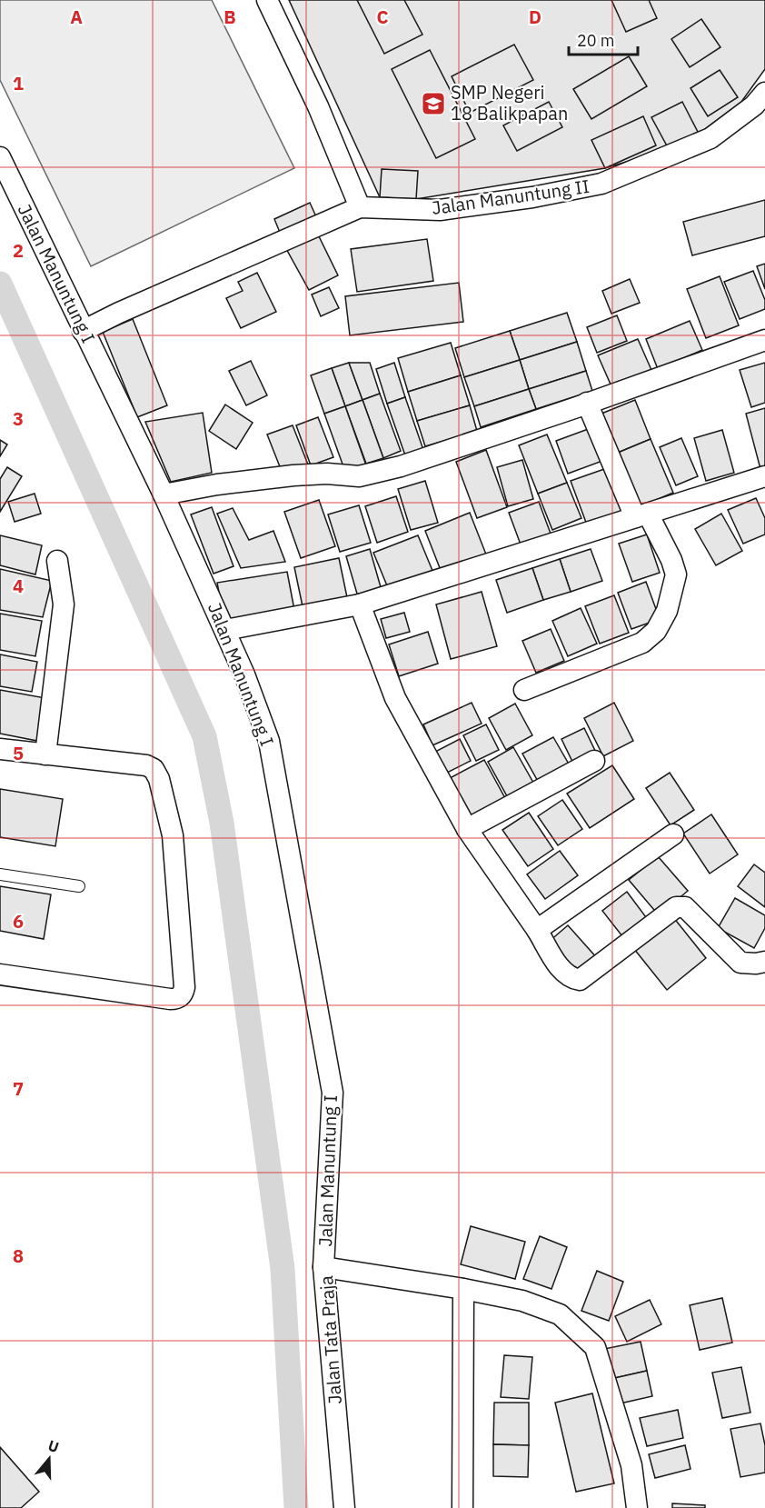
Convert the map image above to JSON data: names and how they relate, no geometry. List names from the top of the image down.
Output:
{
  "streets": {
    "street": ["Jalan Manuntung II", "Jalan Manuntung I", "Jalan Tata Praja"]
  },
  "crossings": [
    ["Jalan Manuntung I", "Jalan Tata Praja"]
  ],
  "places": {
    "school or university": ["SMP Negeri 18 Balikpapan"]
  },
  "scale_bar": "20 m",
  "north": "top",
  "grid": {
    "columns": [
      "A",
      "B",
      "C",
      "D"
    ],
    "rows": [
      "1",
      "2",
      "3",
      "4",
      "5",
      "6",
      "7",
      "8"
    ]
  }
}
